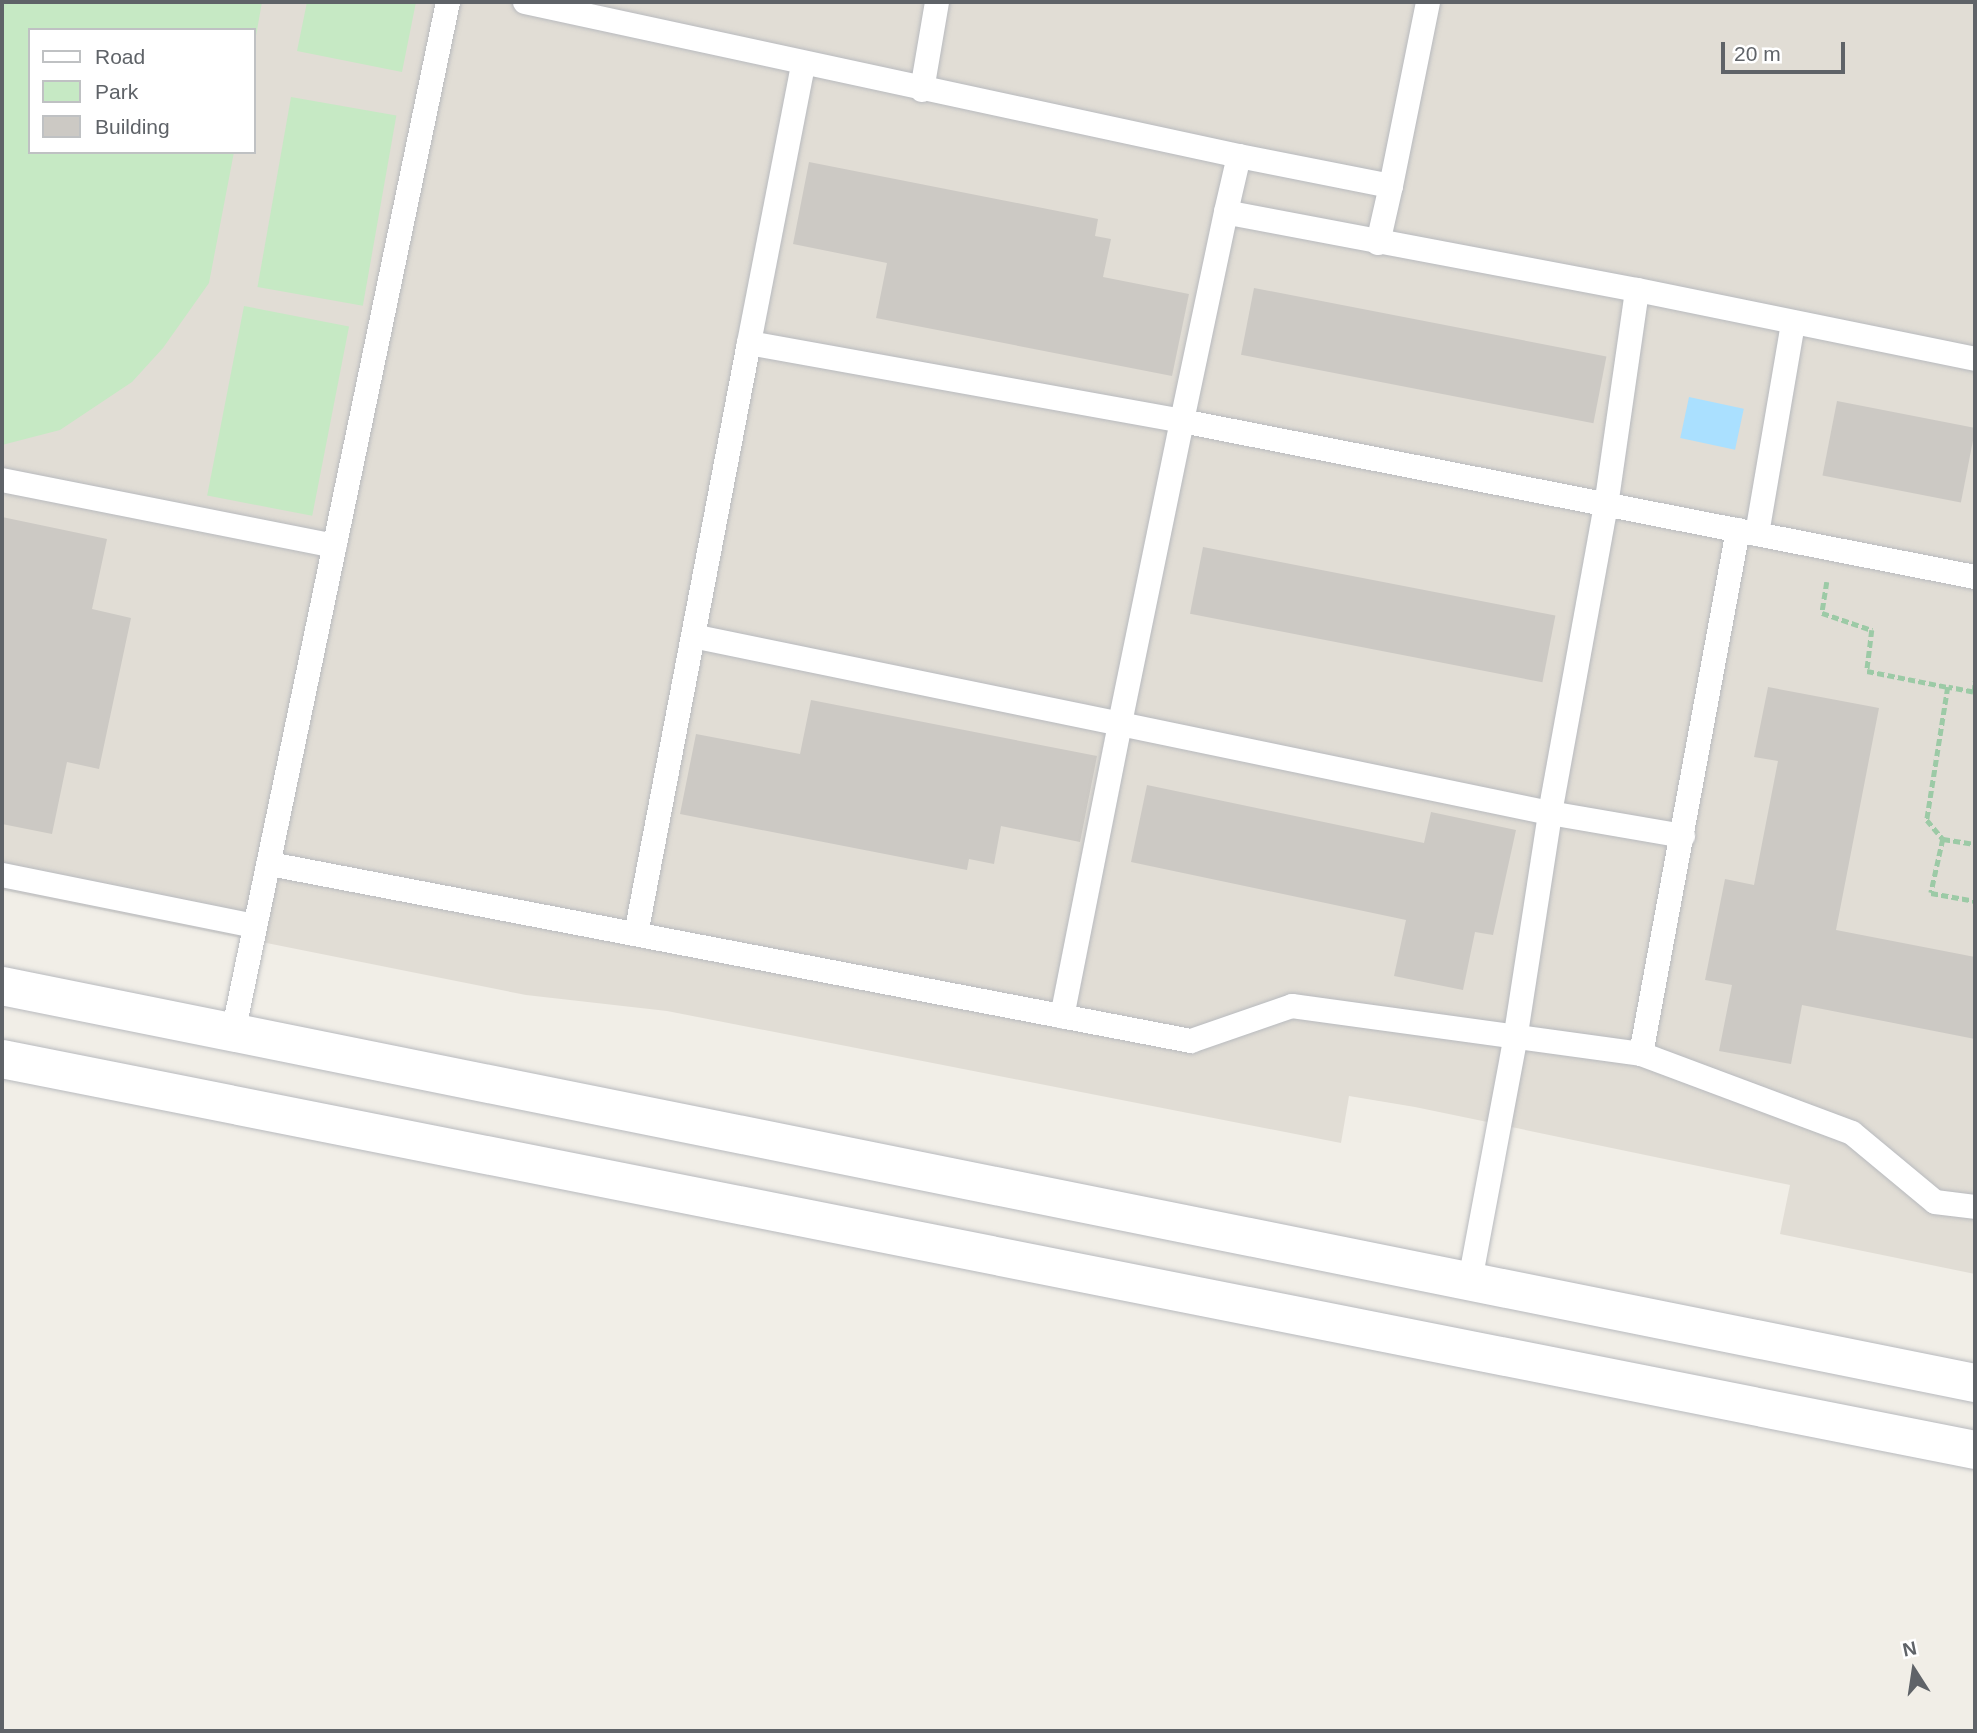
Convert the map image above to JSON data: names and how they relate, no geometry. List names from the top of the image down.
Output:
{
  "legend": ["Road", "Park", "Building"],
  "scale_bar": "20 m",
  "north": "top"
}
